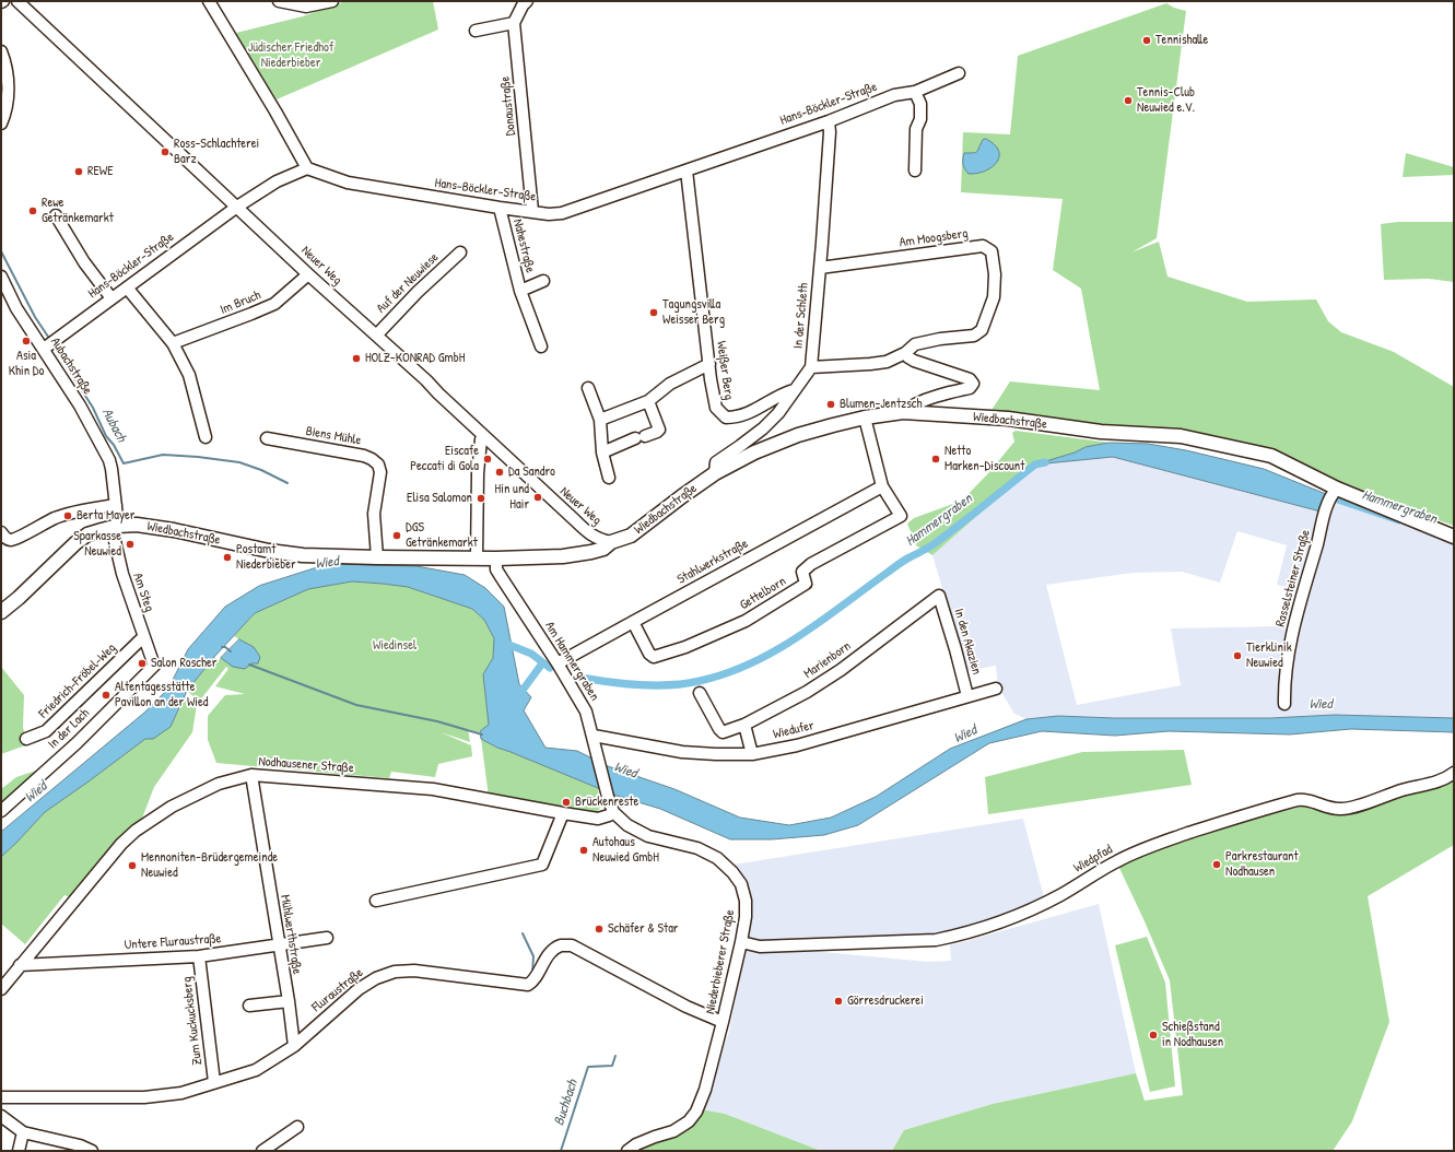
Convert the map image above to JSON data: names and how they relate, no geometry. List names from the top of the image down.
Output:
{
  "streets": {
    "main road": ["Wiedbachstraße"],
    "street": [
      "Hans-Böckler-Straße",
      "Donaustraße",
      "Am Moogsberg",
      "Nahestraße",
      "Neuer Weg",
      "Auf der Neuwiese",
      "Im Bruch",
      "In der Schleth",
      "Aubachstraße",
      "Weißer Berg",
      "Biens Mühle",
      "Stahlwerkstraße",
      "Rasselsteiner Straße",
      "Am Steg",
      "Gettelborn",
      "In den Akazien",
      "Marienborn",
      "Am Hammergraben",
      "Friedrich-Fröbel-Weg",
      "In der Lach",
      "Wiedufer",
      "Nodhausener Straße",
      "Wiedpfad",
      "Mühlwerthstraße",
      "Untere Fluraustraße",
      "Niederbieberer Straße",
      "Fluraustraße",
      "Zum Kuckucksberg"
    ]
  },
  "crossings": [
    ["Hans-Böckler-Straße", "Donaustraße"],
    ["Hans-Böckler-Straße", "Nahestraße"],
    ["Hans-Böckler-Straße", "Neuer Weg"],
    ["Hans-Böckler-Straße", "In der Schleth"],
    ["Hans-Böckler-Straße", "Aubachstraße"],
    ["Hans-Böckler-Straße", "Weißer Berg"],
    ["Am Moogsberg", "In der Schleth"],
    ["Neuer Weg", "Auf der Neuwiese"],
    ["Neuer Weg", "Im Bruch"],
    ["Neuer Weg", "Wiedbachstraße"],
    ["In der Schleth", "Weißer Berg"],
    ["In der Schleth", "Wiedbachstraße"],
    ["Aubachstraße", "Wiedbachstraße"],
    ["Aubachstraße", "Am Steg"],
    ["Wiedbachstraße", "Biens Mühle"],
    ["Wiedbachstraße", "Rasselsteiner Straße"],
    ["Wiedbachstraße", "Am Steg"],
    ["Wiedbachstraße", "Am Hammergraben"],
    ["Stahlwerkstraße", "Gettelborn"],
    ["Stahlwerkstraße", "Am Hammergraben"],
    ["Am Steg", "Friedrich-Fröbel-Weg"],
    ["Am Steg", "In der Lach"],
    ["In den Akazien", "Marienborn"],
    ["In den Akazien", "Wiedufer"],
    ["Am Hammergraben", "Wiedufer"],
    ["Am Hammergraben", "Nodhausener Straße"],
    ["Am Hammergraben", "Niederbieberer Straße"],
    ["Nodhausener Straße", "Mühlwerthstraße"],
    ["Nodhausener Straße", "Untere Fluraustraße"],
    ["Nodhausener Straße", "Niederbieberer Straße"],
    ["Wiedpfad", "Niederbieberer Straße"],
    ["Mühlwerthstraße", "Untere Fluraustraße"],
    ["Mühlwerthstraße", "Fluraustraße"],
    ["Untere Fluraustraße", "Zum Kuckucksberg"],
    ["Niederbieberer Straße", "Fluraustraße"],
    ["Fluraustraße", "Zum Kuckucksberg"]
  ],
  "water": [
    "Aubach",
    "Hammergraben",
    "Wied",
    "Buchbach"
  ],
  "parks": ["Jüdischer Friedhof Niederbieber", "Wiedinsel"],
  "places": [
    "Tennishalle",
    "Tennis-Club Neuwied e.V.",
    "Ross-Schlachterei Barz",
    "REWE",
    "Rewe Getränkemarkt",
    "Tagungsvilla Weisser Berg",
    "Asia Khin Do",
    "HOLZ-KONRAD GmbH",
    "Blumen-Jentzsch",
    "Eiscafe Peccati di Gola",
    "Netto Marken-Discount",
    "Da Sandro",
    "Hin und Hair",
    "Elisa Salomon",
    "Berta Mayer",
    "DGS Getränkemarkt",
    "Sparkasse Neuwied",
    "Postamt Niederbieber",
    "Tierklinik Neuwied",
    "Salon Roscher",
    "Altentagesstätte Pavillon an der Wied",
    "Brückenreste",
    "Autohaus Neuwied GmbH",
    "Parkrestaurant Nodhausen",
    "Mennoniten-Brüdergemeinde Neuwied",
    "Schäfer & Star",
    "Görresdruckerei",
    "Schießstand in Nodhausen"
  ]
}
